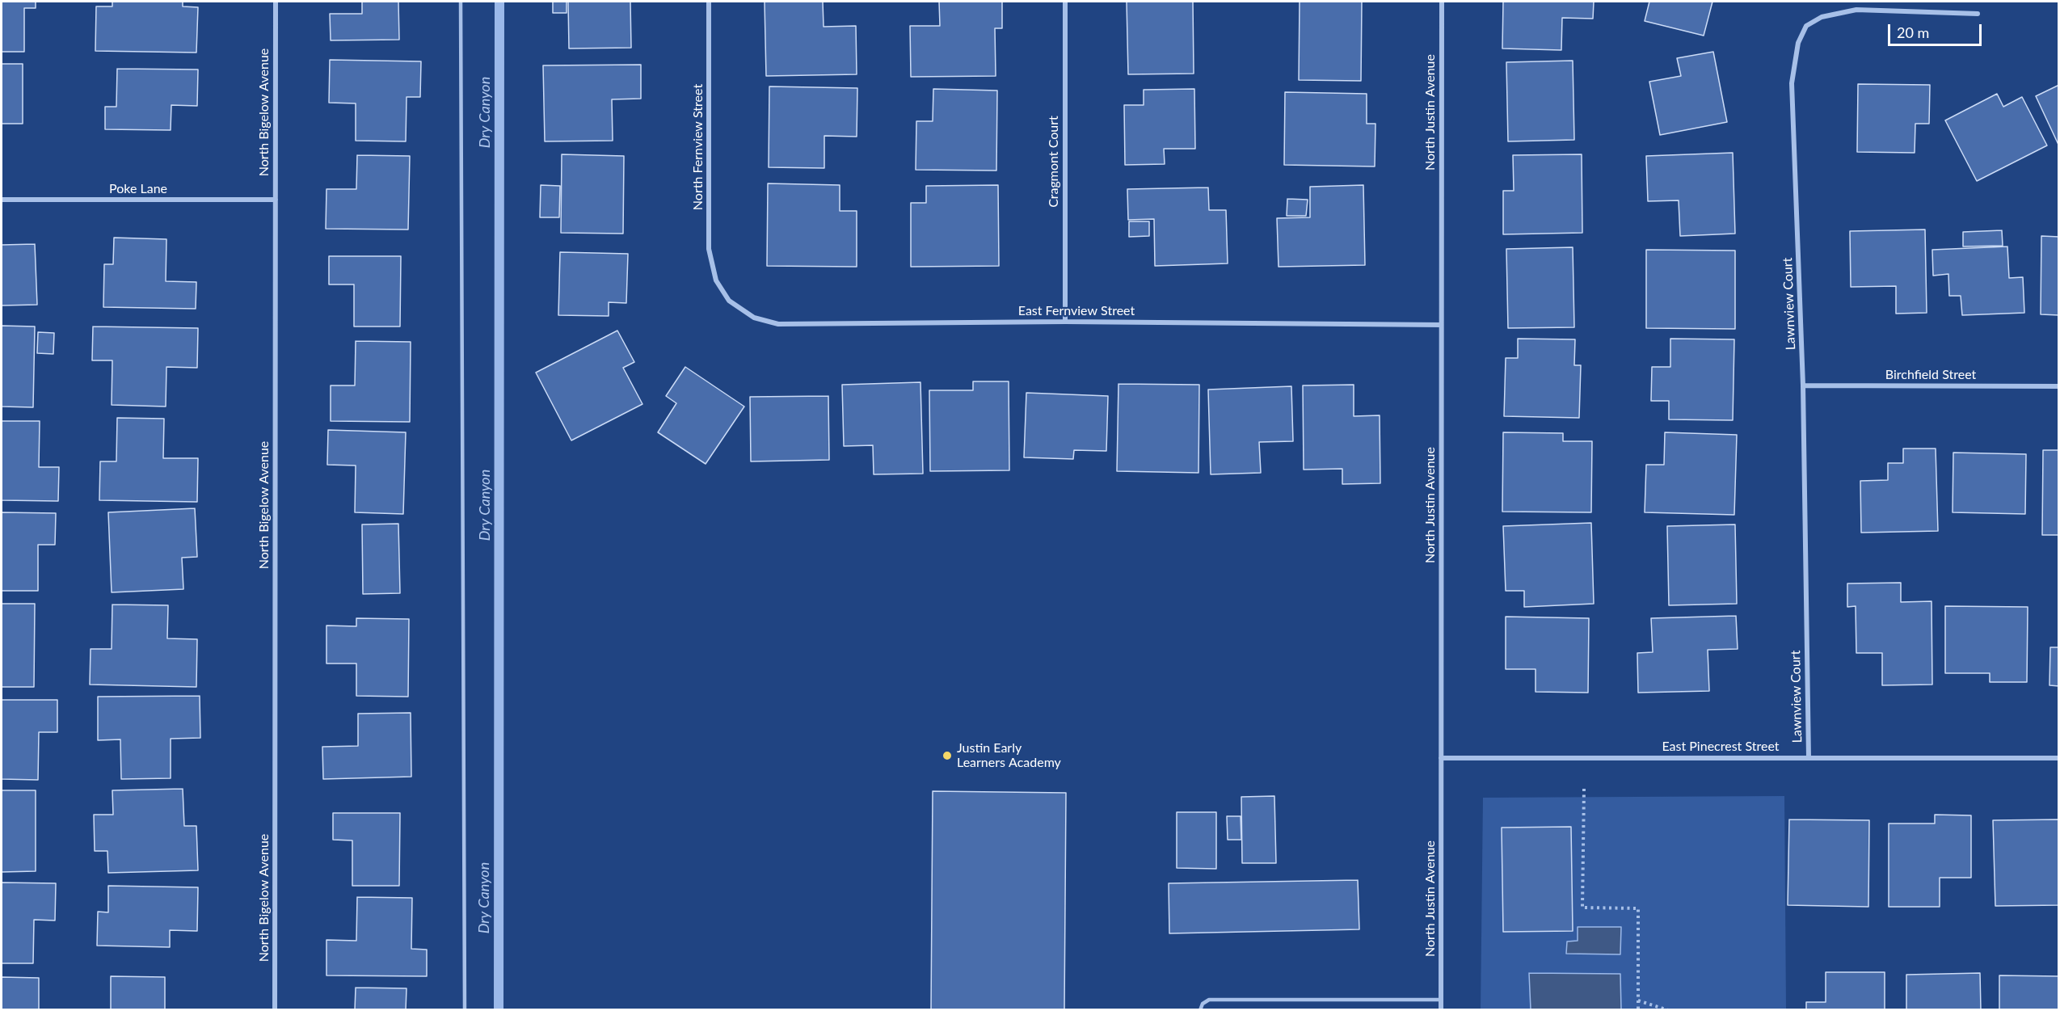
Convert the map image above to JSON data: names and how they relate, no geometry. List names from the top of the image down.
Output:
{
  "streets": {
    "street": [
      "North Bigelow Avenue",
      "North Justin Avenue",
      "North Fernview Street",
      "Cragmont Court",
      "Poke Lane",
      "Lawnview Court",
      "East Fernview Street",
      "Birchfield Street",
      "East Pinecrest Street"
    ]
  },
  "crossings": [
    ["North Bigelow Avenue", "Poke Lane"],
    ["North Justin Avenue", "East Fernview Street"],
    ["North Justin Avenue", "East Pinecrest Street"],
    ["North Fernview Street", "East Fernview Street"],
    ["Cragmont Court", "East Fernview Street"],
    ["Lawnview Court", "Birchfield Street"],
    ["Lawnview Court", "East Pinecrest Street"]
  ],
  "water": ["Dry Canyon"],
  "places": ["Justin Early Learners Academy"],
  "scale_bar": "20 m"
}
